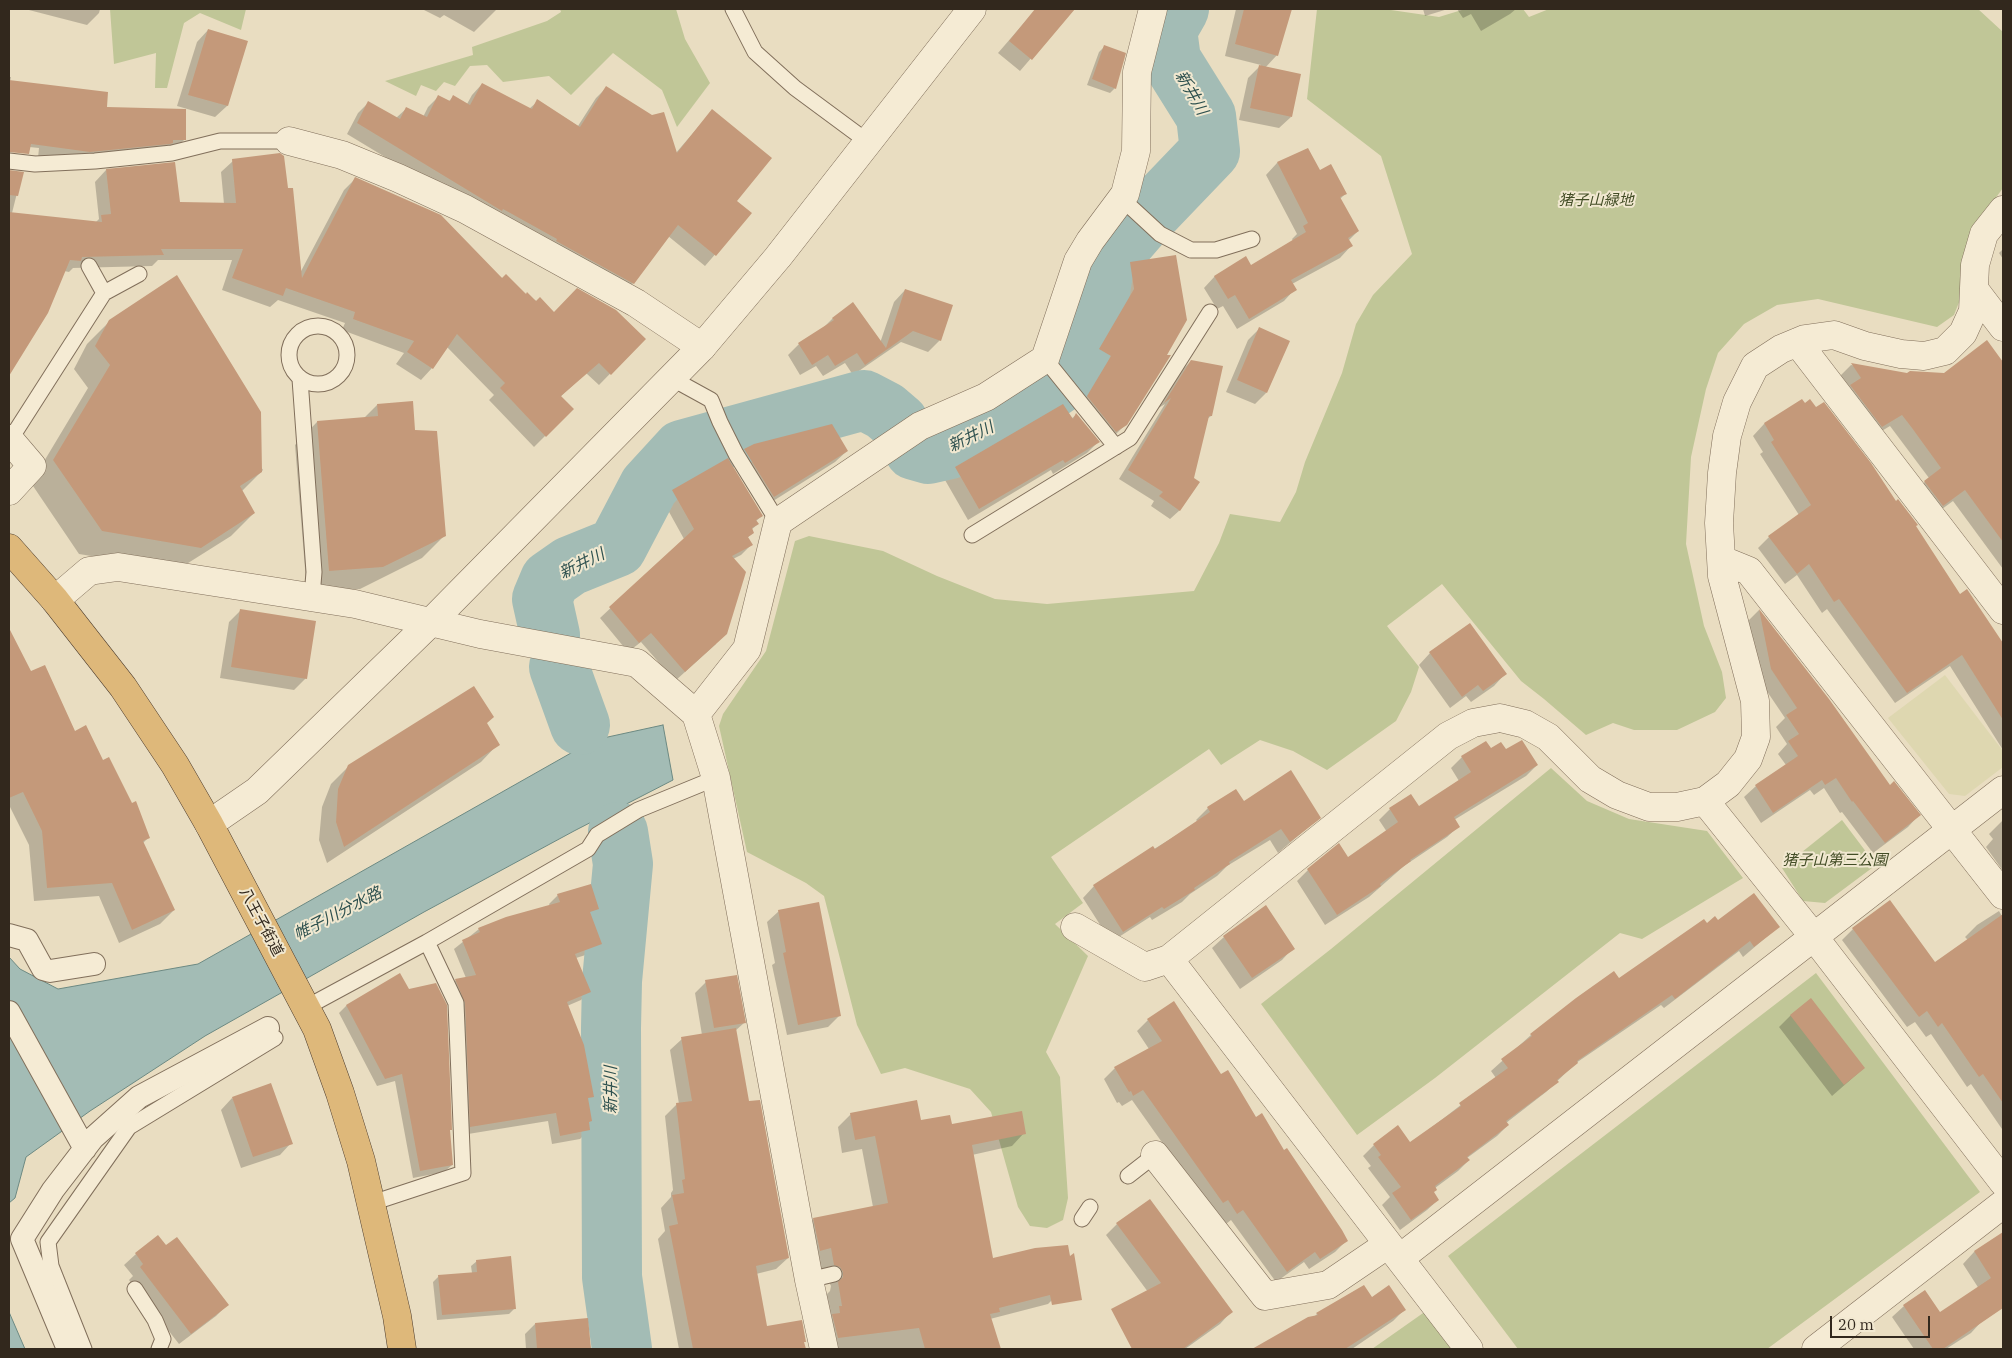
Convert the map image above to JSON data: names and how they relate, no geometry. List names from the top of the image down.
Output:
{
  "streets": {
    "highway": ["八王子街道"]
  },
  "water": ["新井川", "帷子川分水路"],
  "parks": ["猪子山緑地", "猪子山第三公園"],
  "scale_bar": "20 m"
}
